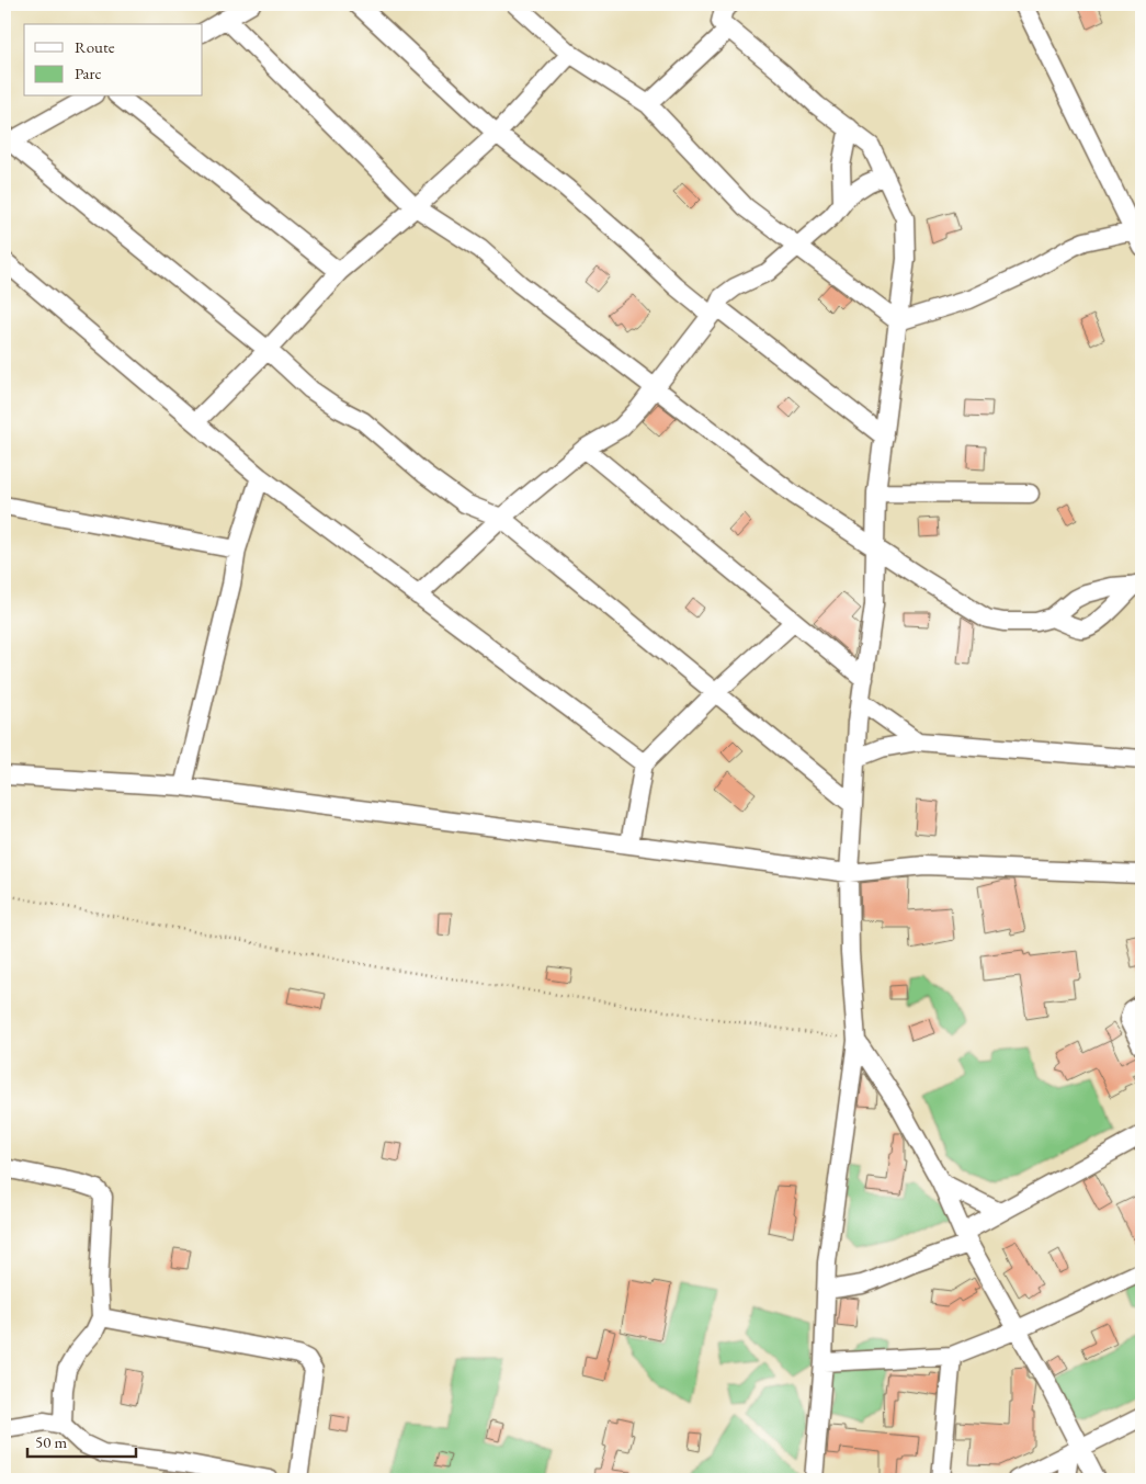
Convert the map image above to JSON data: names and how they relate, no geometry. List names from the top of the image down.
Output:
{
  "legend": ["Route", "Parc"],
  "scale_bar": "50 m"
}
